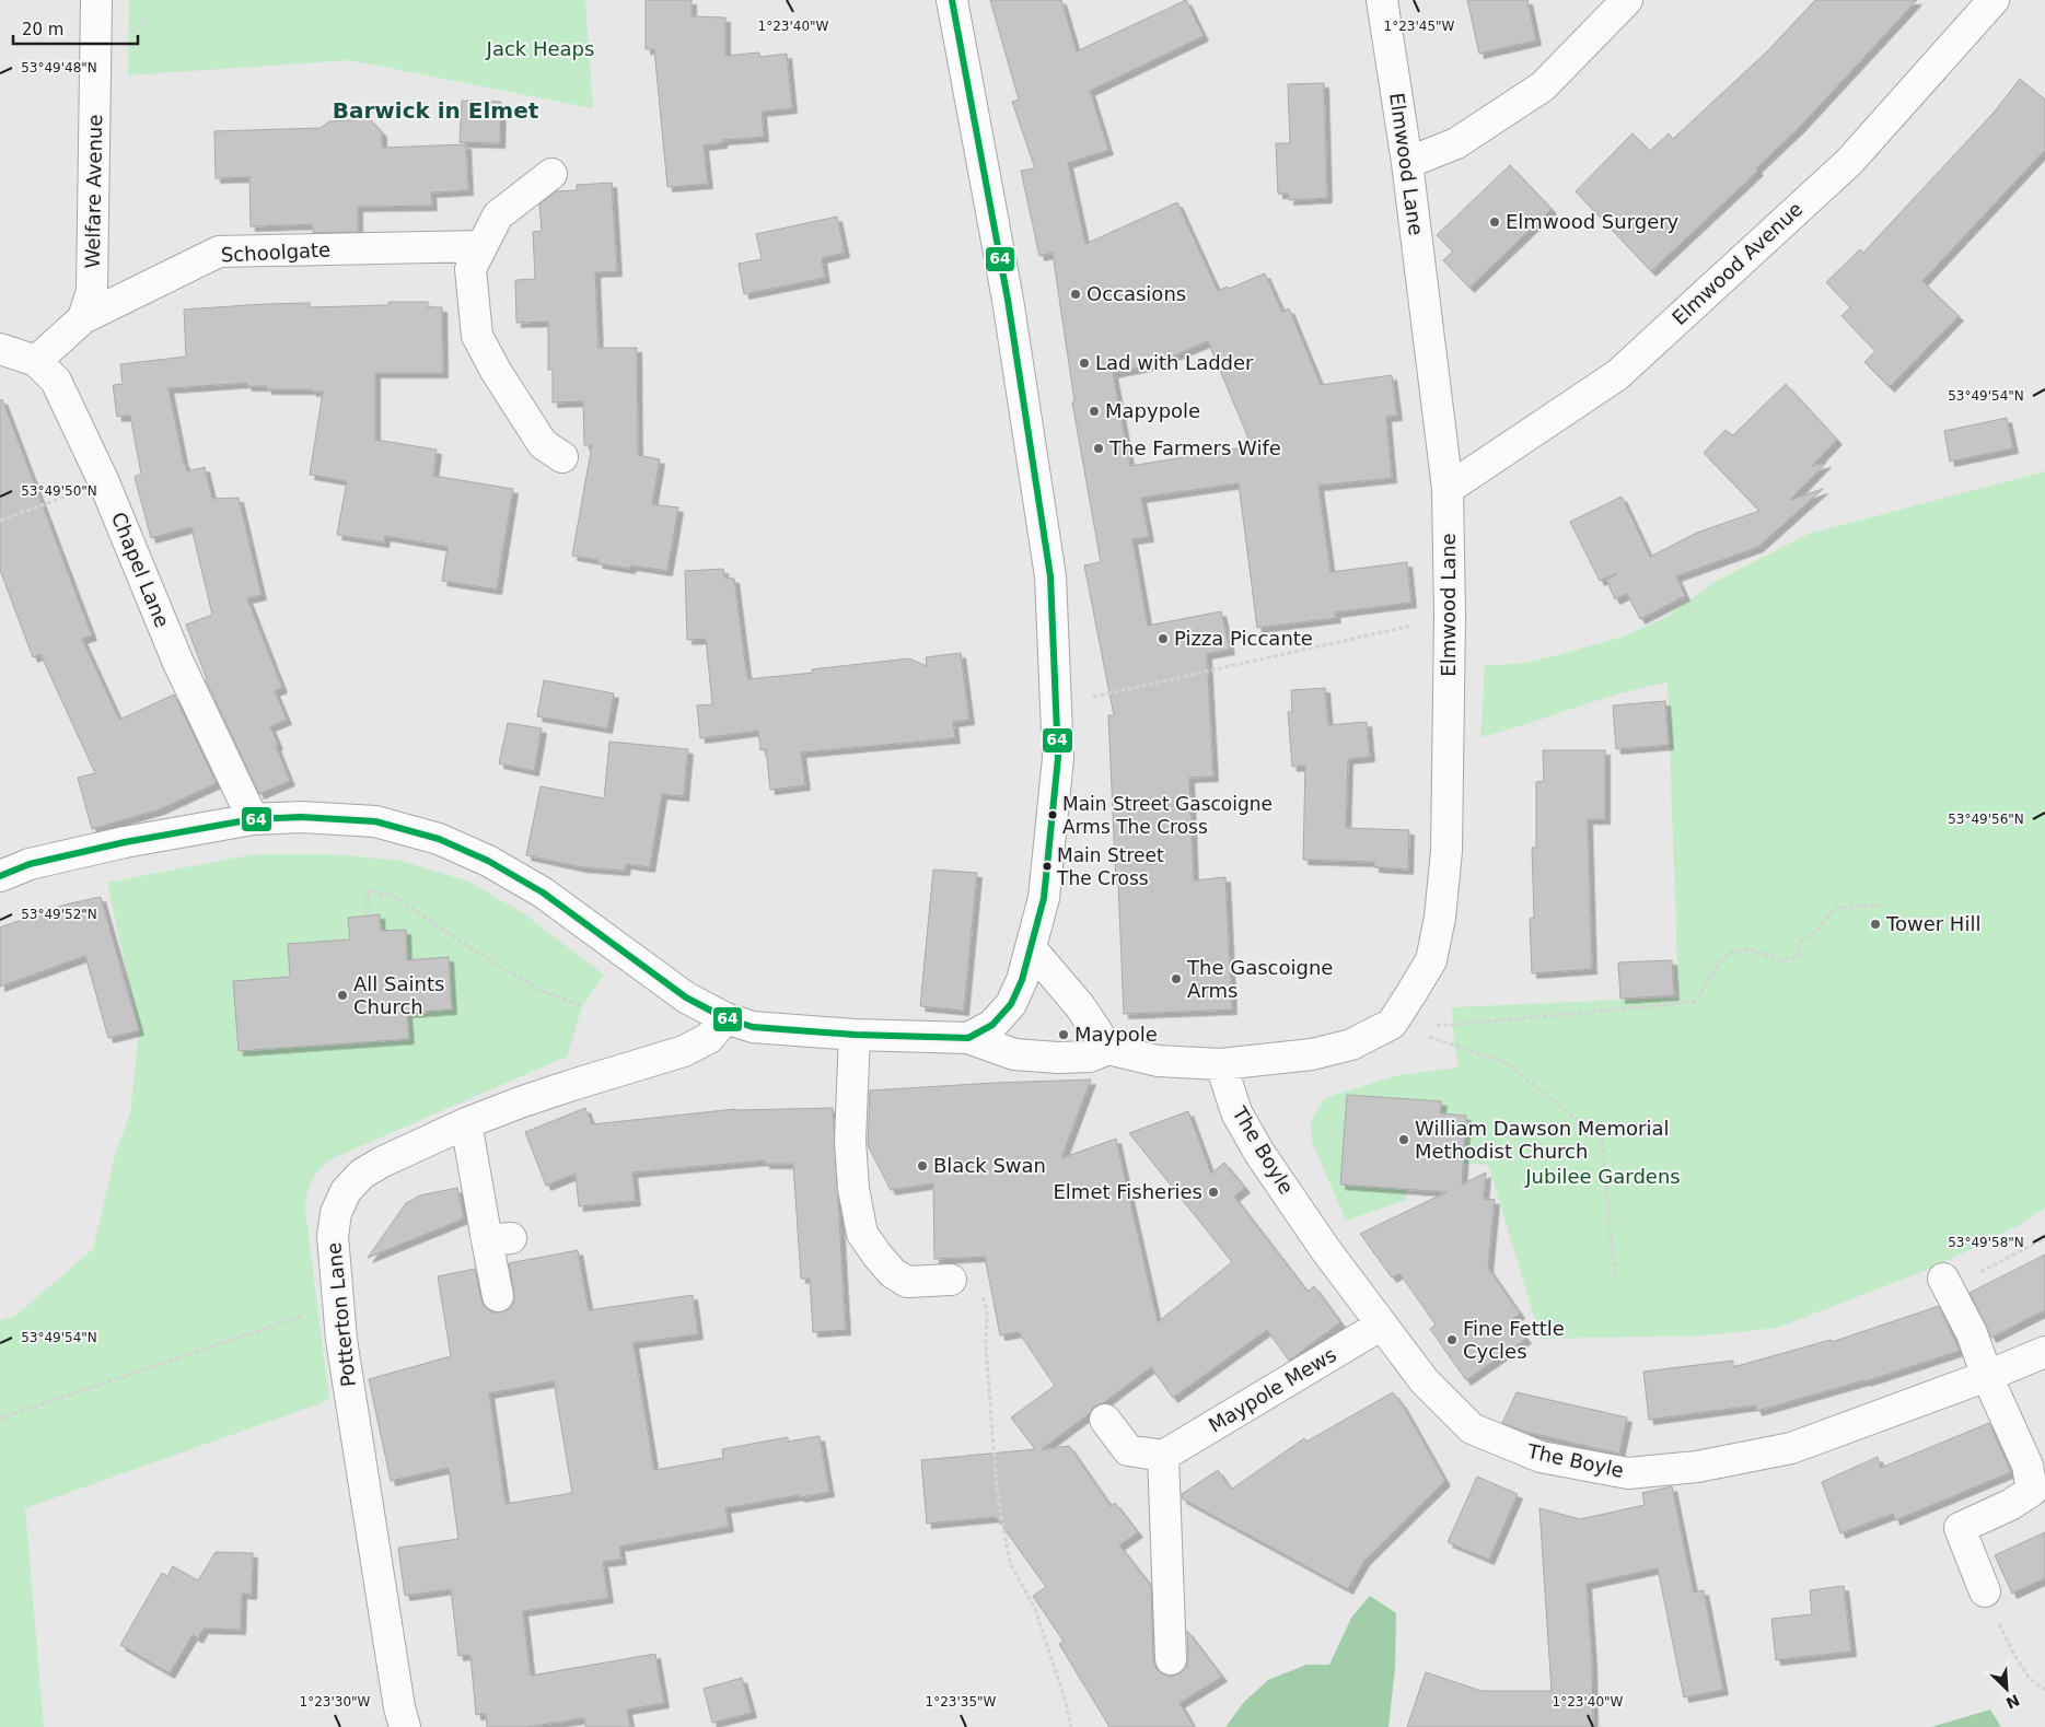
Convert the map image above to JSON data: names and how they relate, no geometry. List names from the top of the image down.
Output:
{
  "streets": {
    "street": [
      "Elmwood Lane",
      "Welfare Avenue",
      "Schoolgate",
      "Elmwood Avenue",
      "Chapel Lane",
      "The Boyle",
      "Potterton Lane",
      "Maypole Mews"
    ]
  },
  "crossings": [
    ["Elmwood Lane", "Elmwood Avenue"],
    ["Elmwood Lane", "The Boyle"],
    ["Welfare Avenue", "Schoolgate"],
    ["The Boyle", "Maypole Mews"]
  ],
  "districts": ["Barwick in Elmet"],
  "parks": ["Jack Heaps", "Jubilee Gardens"],
  "places": [
    "Elmwood Surgery",
    "Occasions",
    "Lad with Ladder",
    "Mapypole",
    "The Farmers Wife",
    "Pizza Piccante",
    "Main Street Gascoigne Arms The Cross",
    "Main Street The Cross",
    "Tower Hill",
    "The Gascoigne Arms",
    "All Saints Church",
    "Maypole",
    "William Dawson Memorial Methodist Church",
    "Black Swan",
    "Elmet Fisheries",
    "Fine Fettle Cycles"
  ],
  "lines": ["transit line 64"],
  "scale_bar": "20 m",
  "north": "bottom right",
  "coordinates": [
    "1°23'40\"W",
    "1°23'45\"W",
    "53°49'48\"N",
    "53°49'54\"N",
    "53°49'50\"N",
    "53°49'56\"N",
    "53°49'52\"N",
    "53°49'58\"N",
    "1°23'30\"W",
    "1°23'35\"W"
  ]
}
